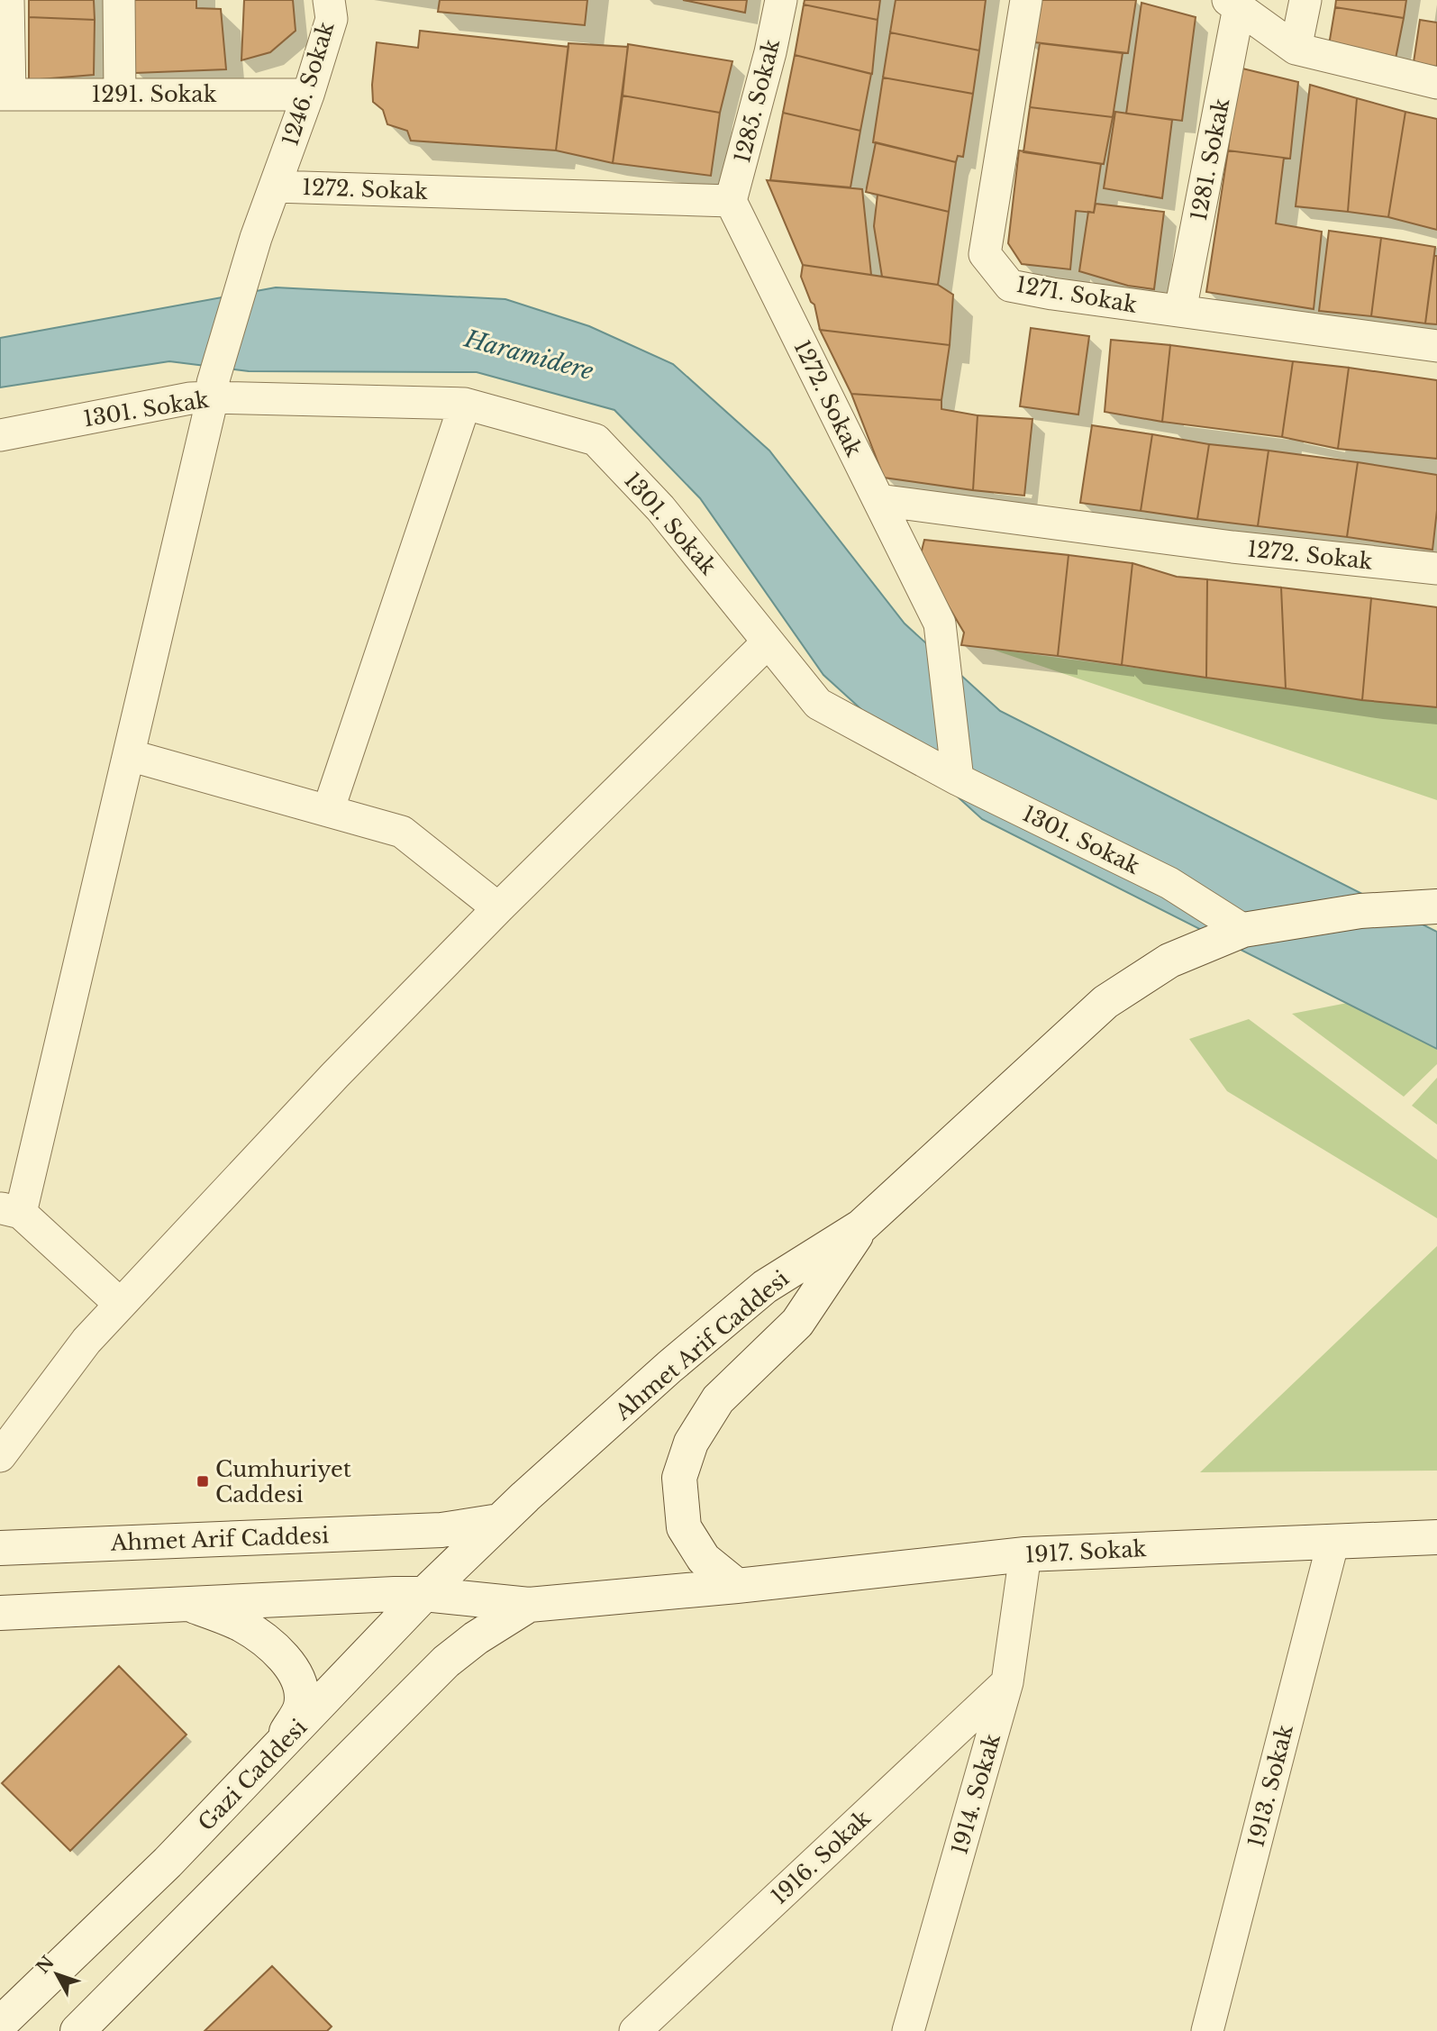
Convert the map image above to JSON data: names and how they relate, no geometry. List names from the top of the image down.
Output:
{
  "streets": {
    "main road": ["Ahmet Arif Caddesi", "1917. Sokak", "Gazi Caddesi"],
    "street": [
      "1246. Sokak",
      "1291. Sokak",
      "1285. Sokak",
      "1281. Sokak",
      "1272. Sokak",
      "1271. Sokak",
      "1301. Sokak",
      "1913. Sokak",
      "1914. Sokak",
      "1916. Sokak"
    ]
  },
  "crossings": [
    ["1246. Sokak", "1291. Sokak"],
    ["1246. Sokak", "1272. Sokak"],
    ["1246. Sokak", "1301. Sokak"],
    ["1285. Sokak", "1272. Sokak"],
    ["1281. Sokak", "1271. Sokak"],
    ["1301. Sokak", "Ahmet Arif Caddesi"],
    ["Ahmet Arif Caddesi", "Gazi Caddesi"],
    ["1917. Sokak", "Gazi Caddesi"],
    ["1917. Sokak", "1913. Sokak"],
    ["1917. Sokak", "1914. Sokak"],
    ["1914. Sokak", "1916. Sokak"]
  ],
  "water": ["Haramidere"],
  "places": {
    "transit": ["Cumhuriyet Caddesi"]
  },
  "north": "top left"
}
